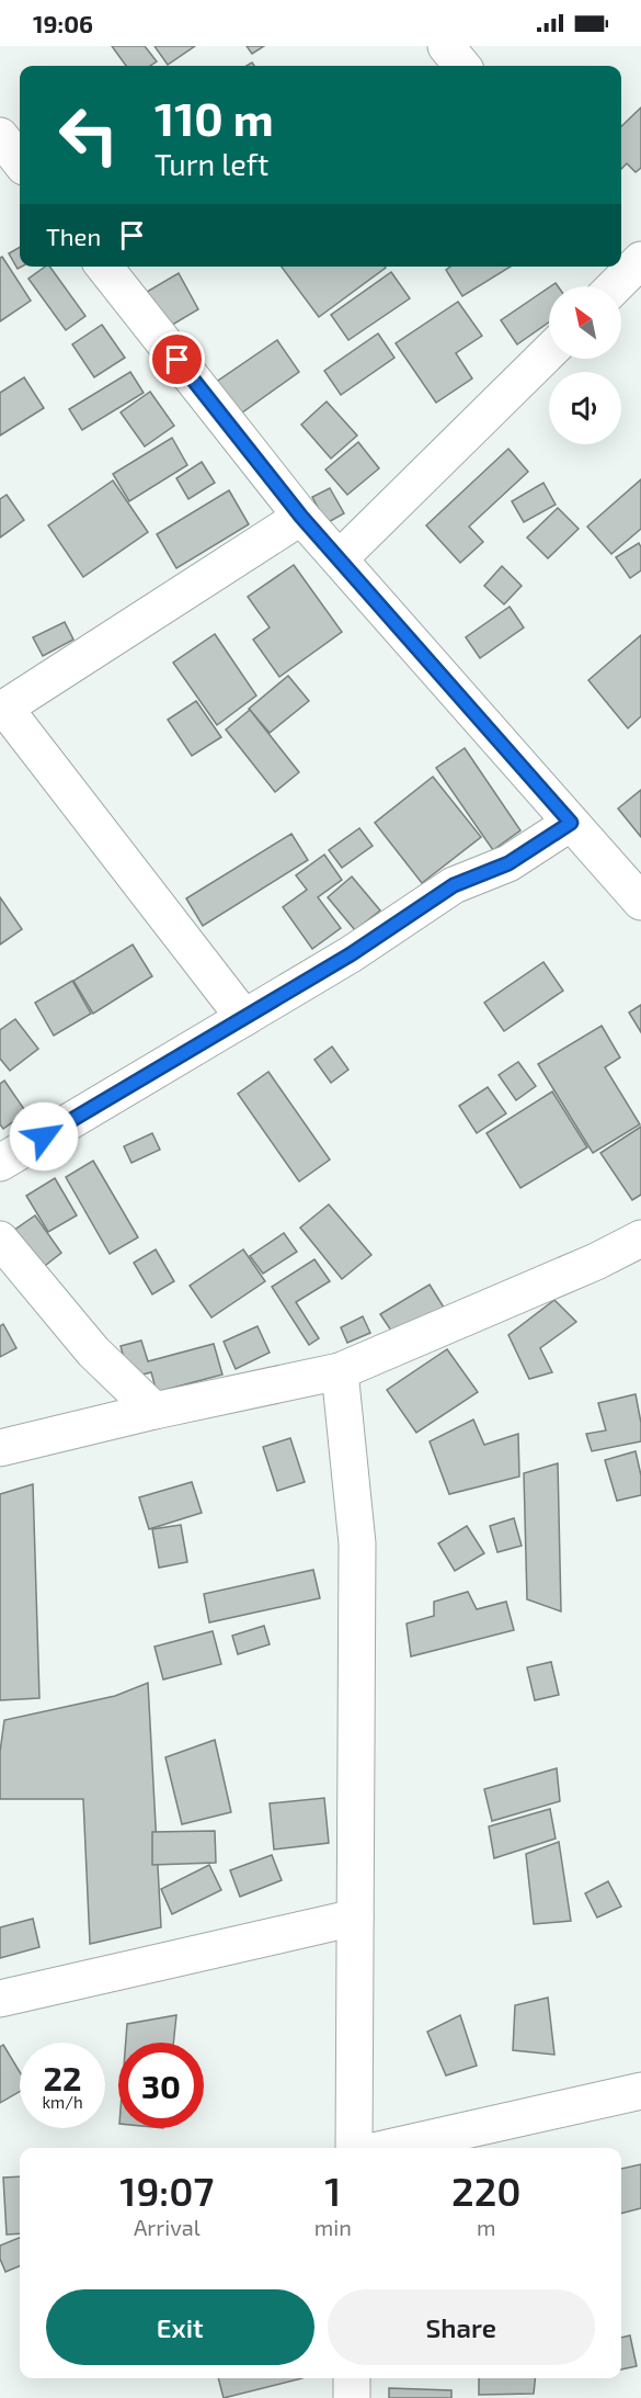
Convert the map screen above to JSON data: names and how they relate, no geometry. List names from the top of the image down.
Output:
{
  "north": "top left",
  "page": {
    "status": "19:06",
    "turn": ["110 m", "Turn left"],
    "then": "Then",
    "speed": "22 km/h",
    "limit": "30",
    "eta": [
      "19:07",
      "Arrival",
      "1",
      "min",
      "220",
      "m"
    ],
    "buttons": ["Exit", "Share"]
  }
}
